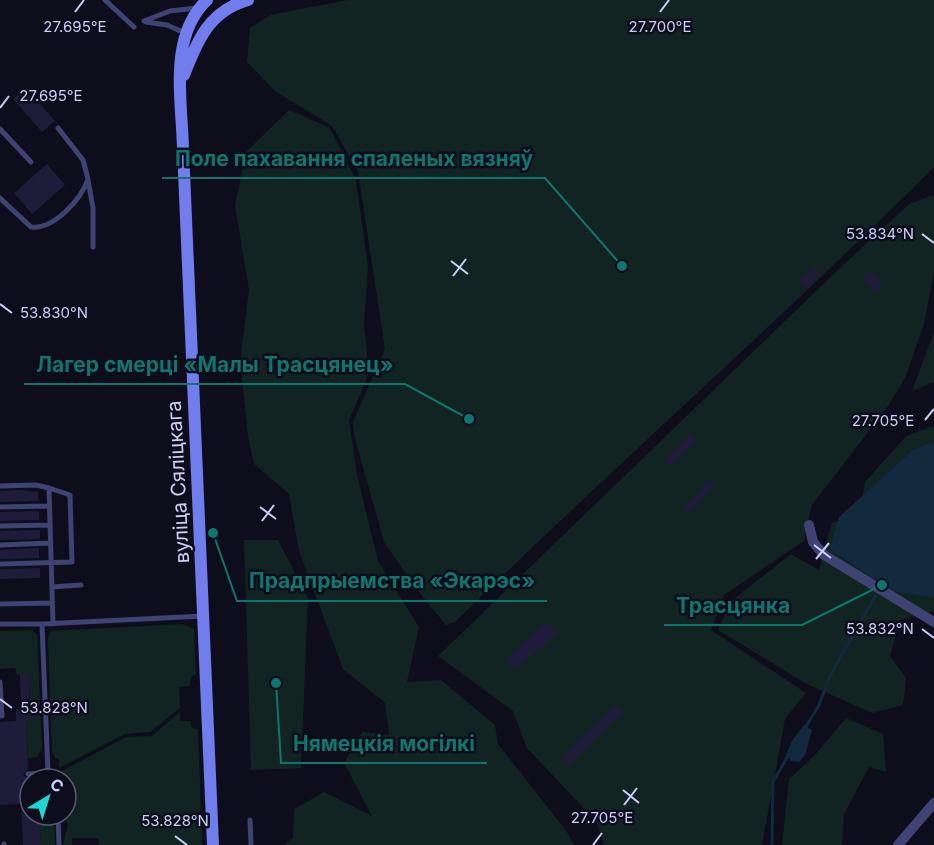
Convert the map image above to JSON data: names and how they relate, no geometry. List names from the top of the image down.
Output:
{
  "streets": {
    "main road": ["вуліца Сяліцкага"]
  },
  "places": [
    "Поле пахавання спаленых вязняў",
    "Лагер смерці «Малы Трасцянец»",
    "Прадпрыемства «Экарэс»",
    "Трасцянка",
    "Нямецкія могілкі"
  ],
  "north": "top right",
  "coordinates": [
    "27.695°E",
    "27.700°E",
    "53.834°N",
    "53.830°N",
    "27.705°E",
    "53.832°N",
    "53.828°N"
  ]
}
